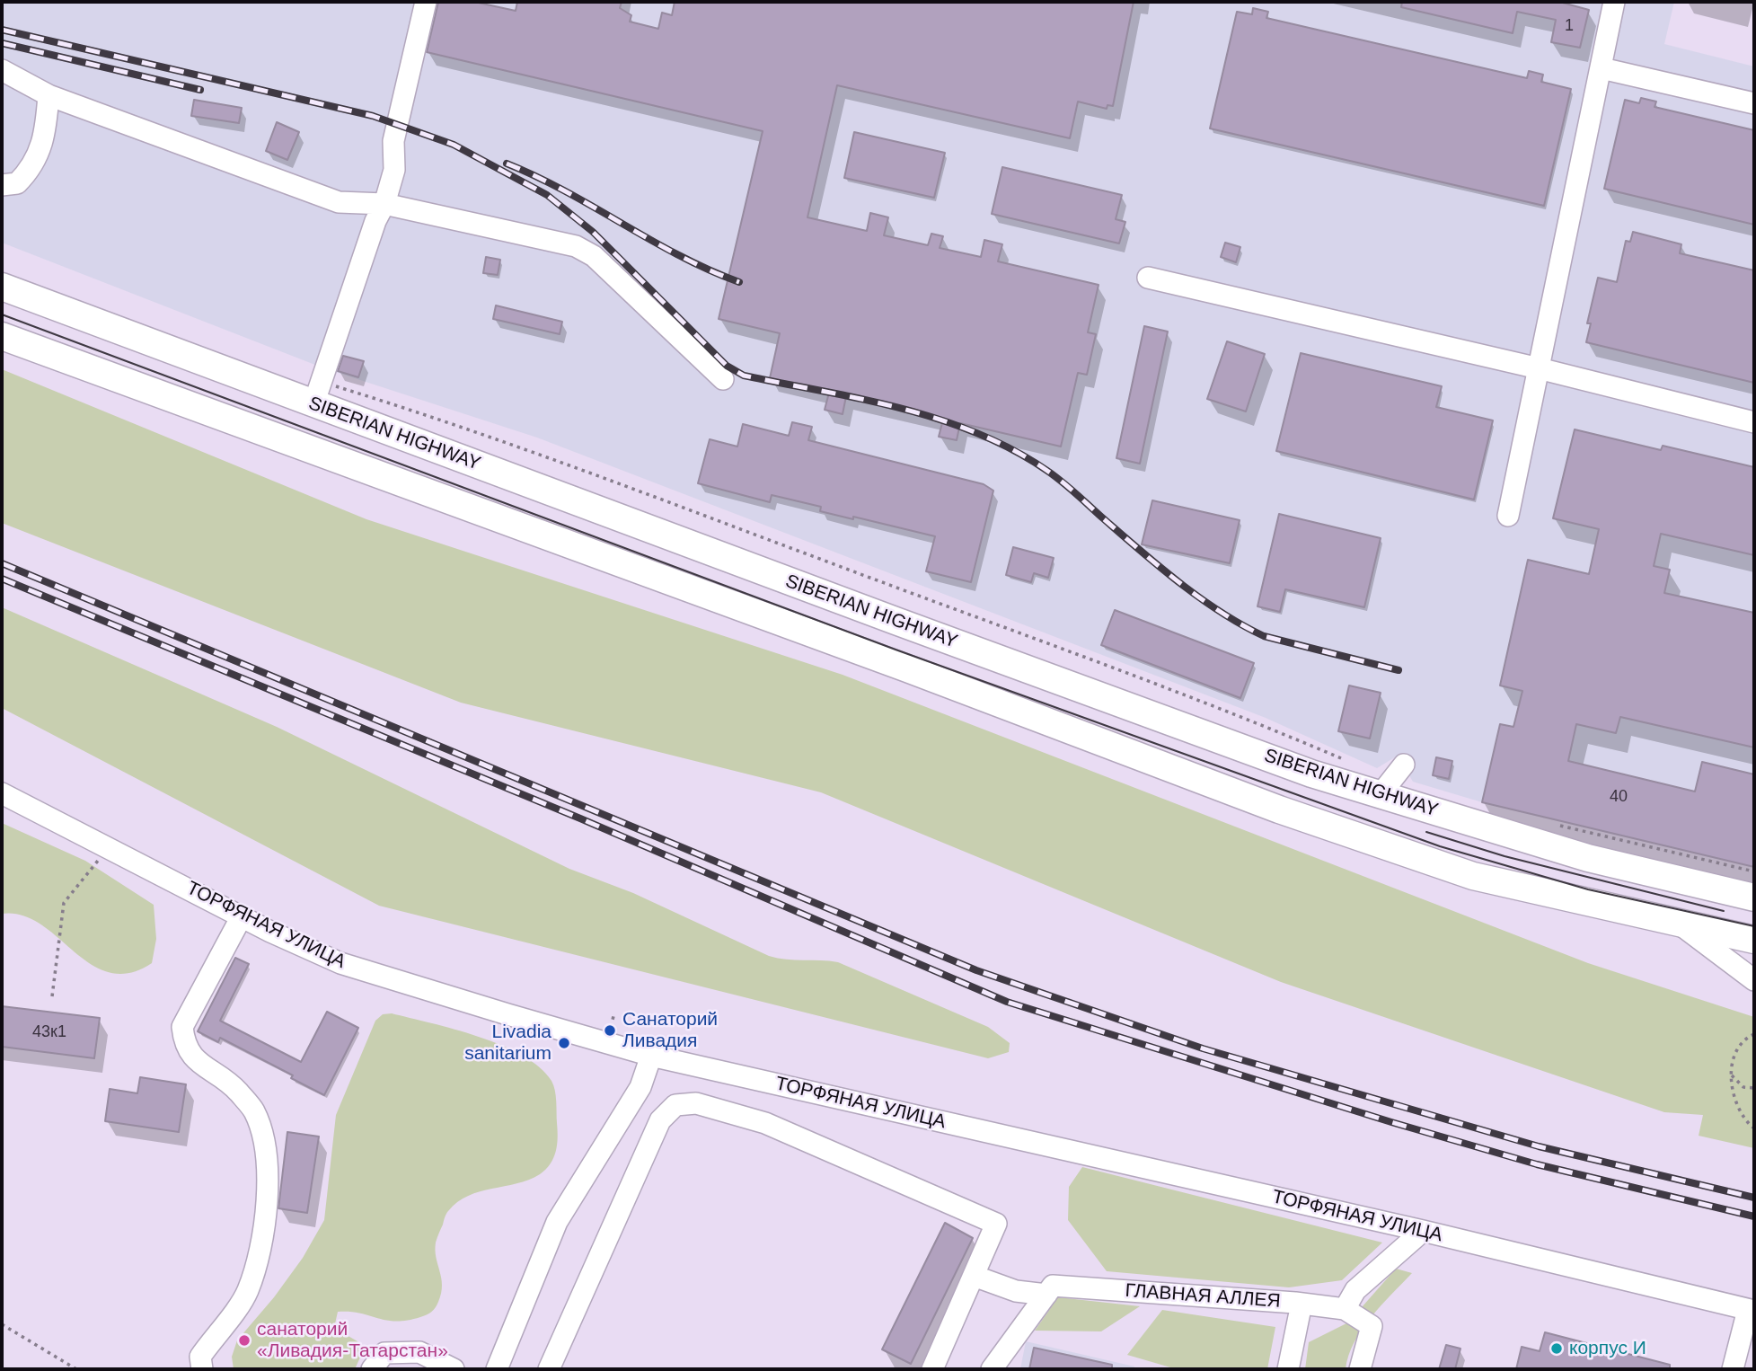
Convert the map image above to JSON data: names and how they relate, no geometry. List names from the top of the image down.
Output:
{
  "streets": {
    "main road": ["SIBERIAN HIGHWAY"],
    "street": ["ТОРФЯНАЯ УЛИЦА", "ГЛАВНАЯ АЛЛЕЯ"]
  },
  "places": [
    "Санаторий Ливадия",
    "Livadia sanitarium",
    "санаторий «Ливадия-Татарстан»",
    "корпус И"
  ],
  "house_numbers": ["1", "40", "43к1"]
}
